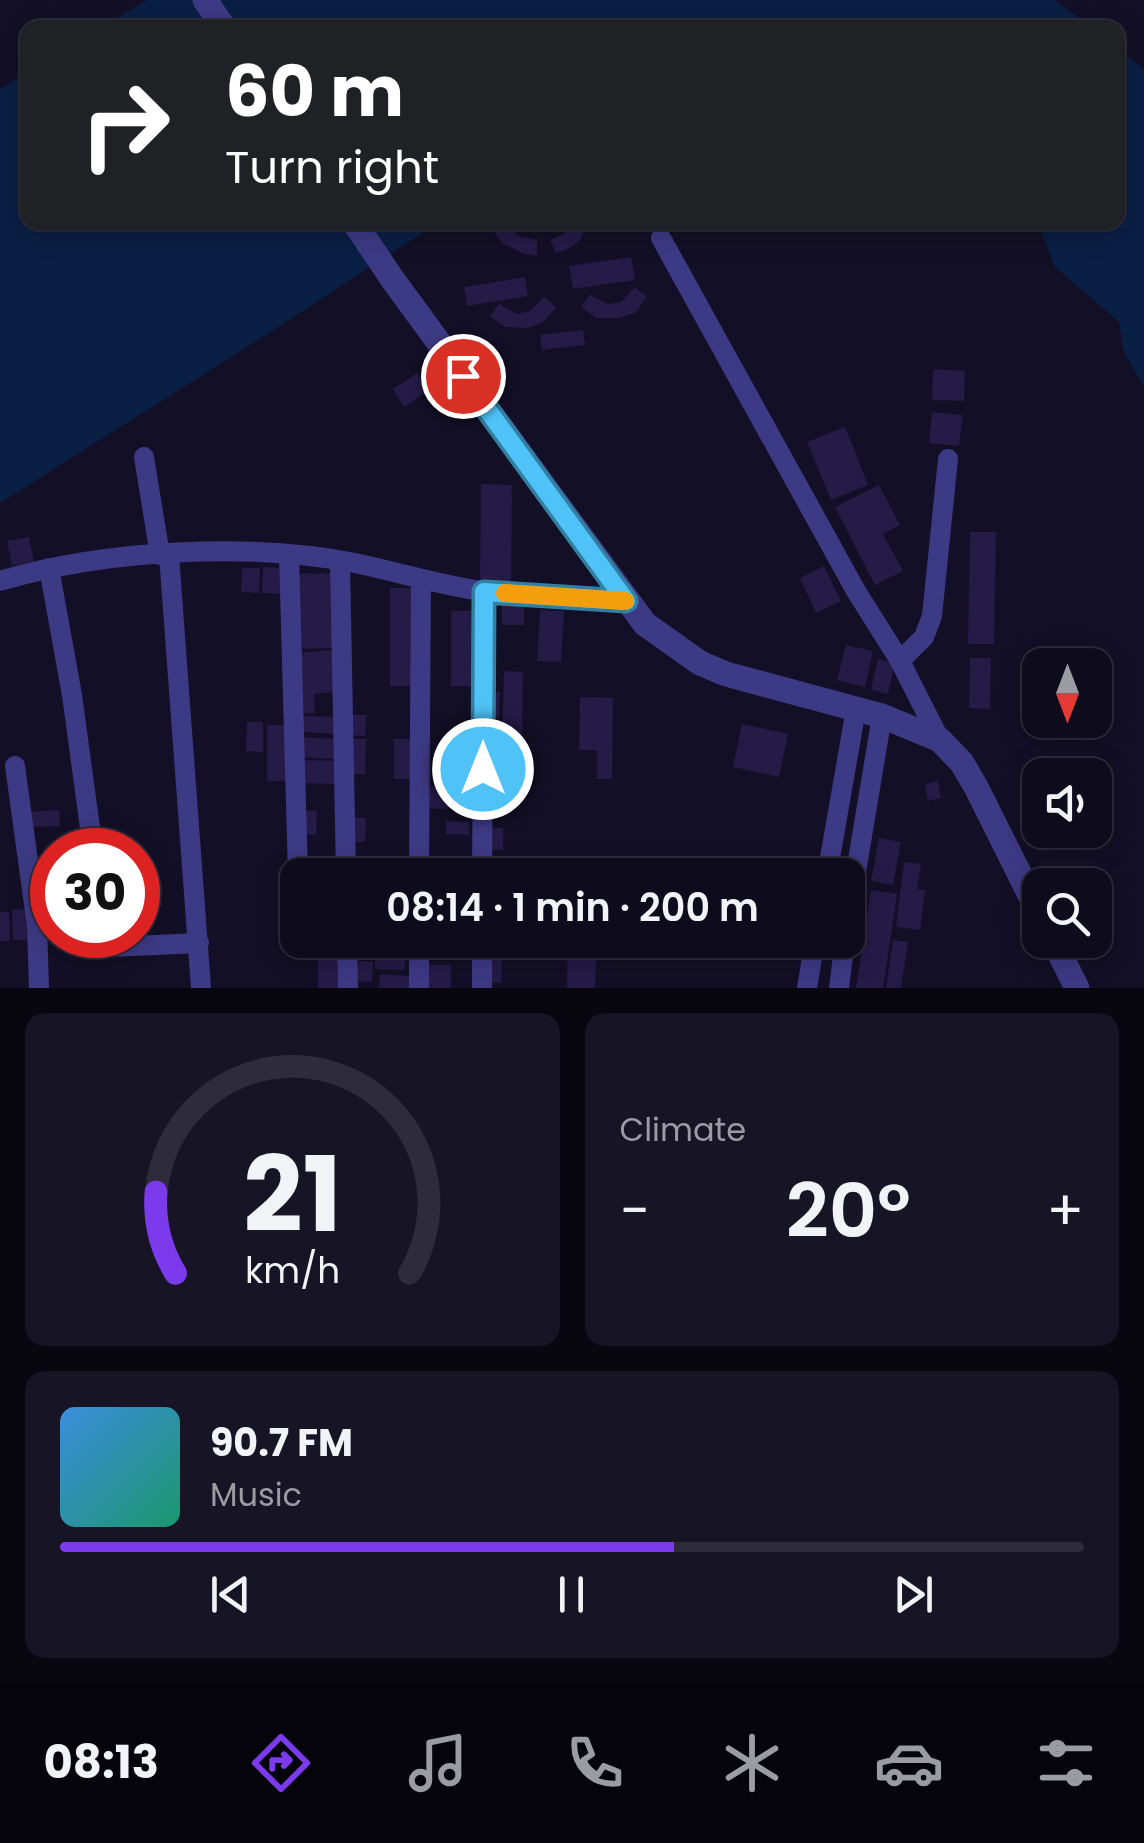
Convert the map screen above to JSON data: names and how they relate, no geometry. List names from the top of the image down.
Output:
{
  "north": "bottom",
  "page": {
    "turn": ["60 m", "Turn right"],
    "limit": "30",
    "trip": "08:14 · 1 min · 200 m",
    "tile": "Climate",
    "heat": ["−", "20°", "+"],
    "song": ["90.7 FM", "Music"],
    "tabs": "08:13",
    "gauge": ["21", "km/h"]
  }
}
